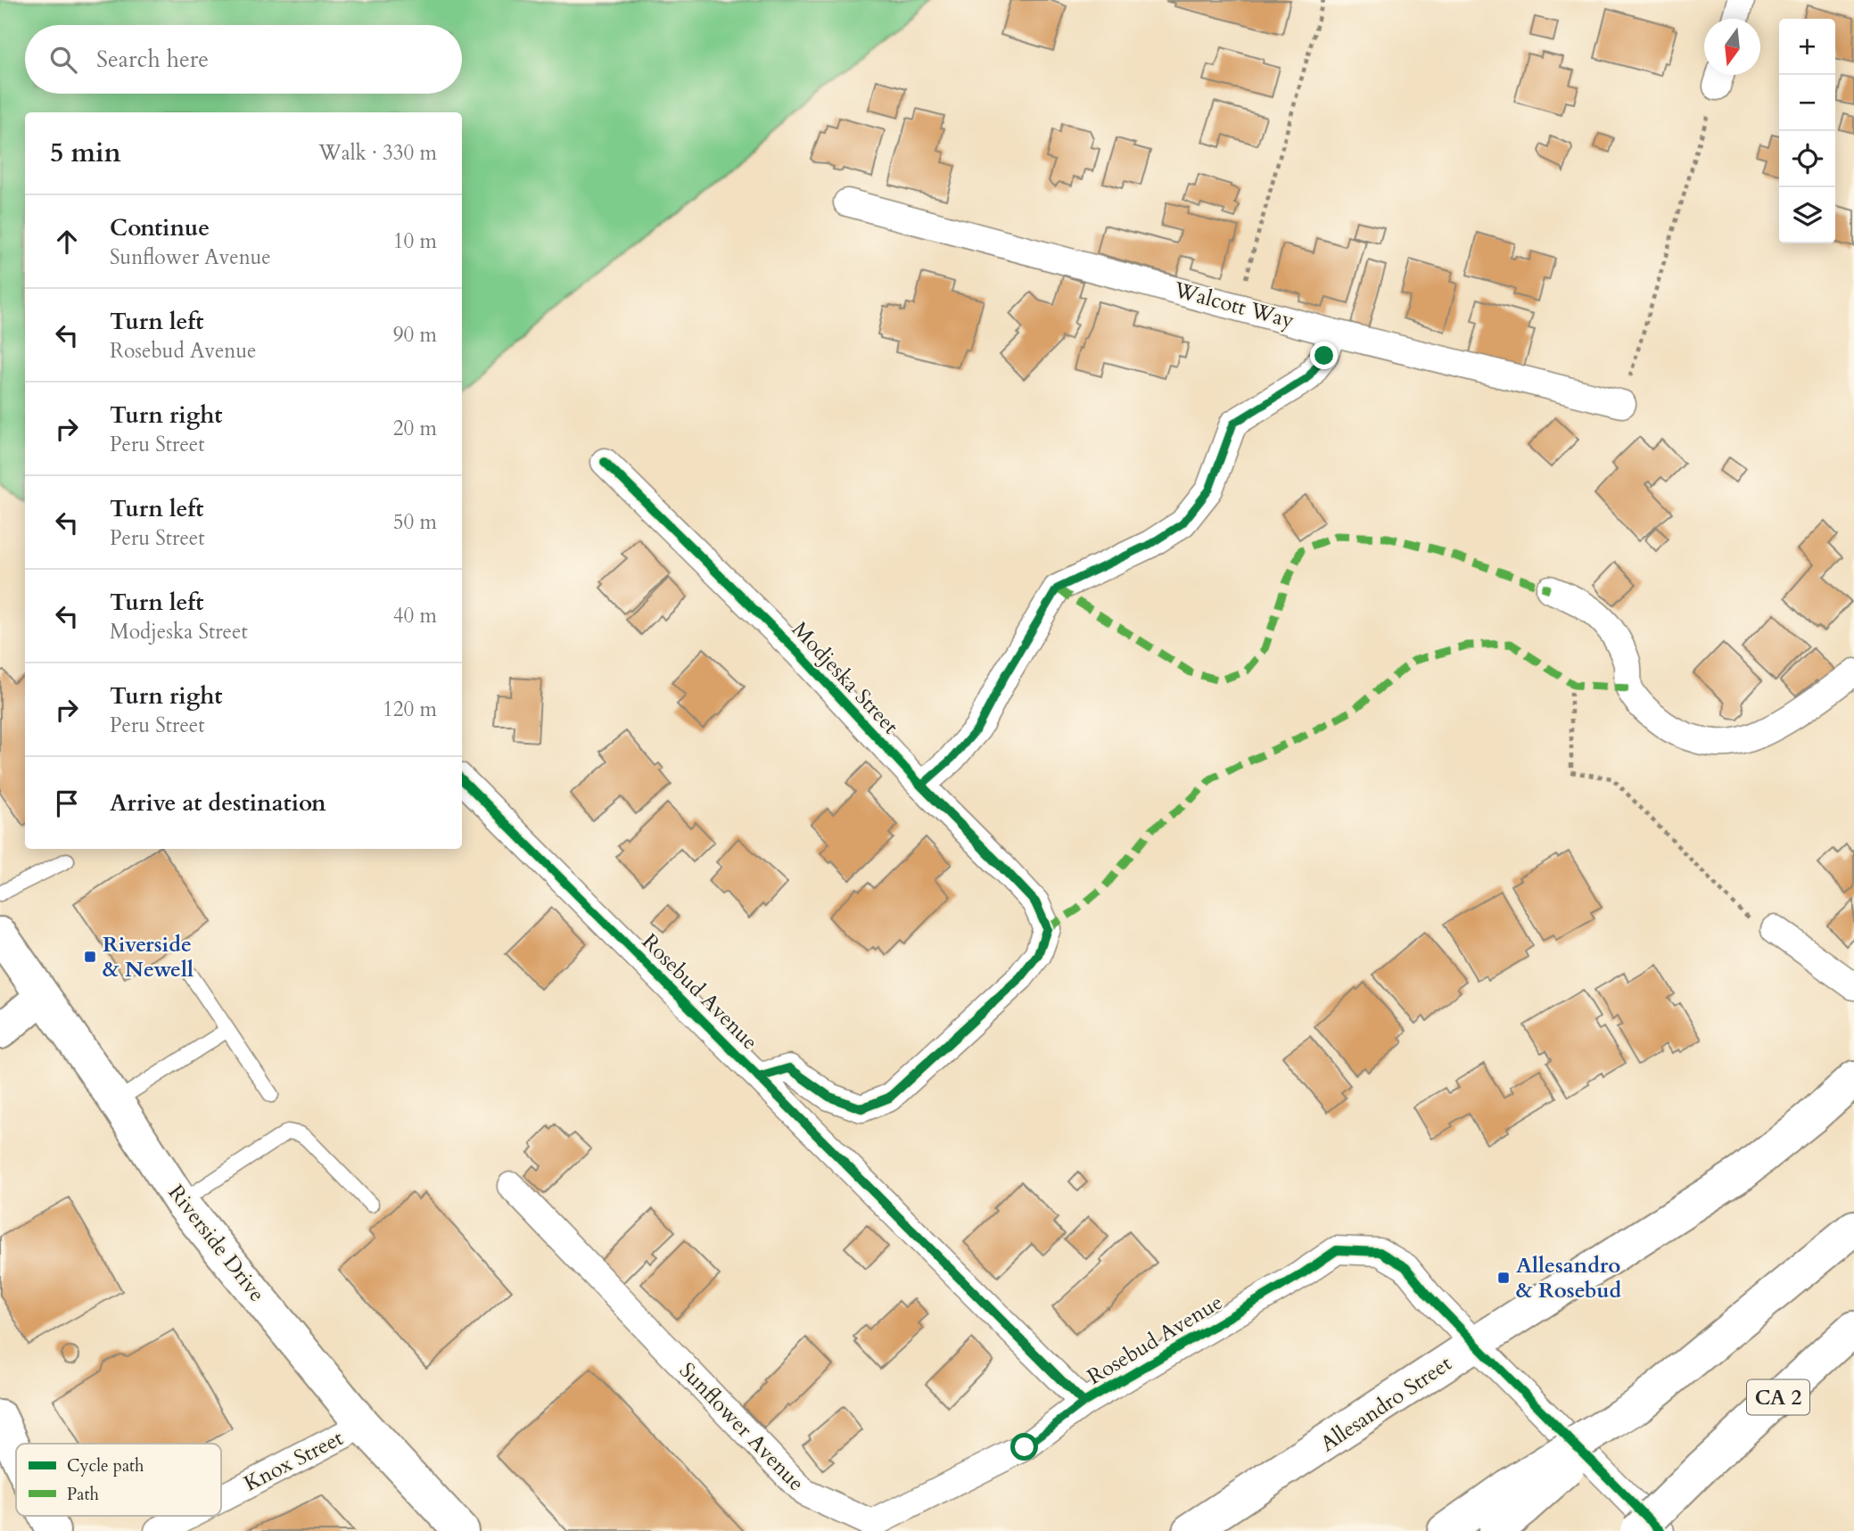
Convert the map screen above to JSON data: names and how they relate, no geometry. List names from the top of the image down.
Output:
{
  "streets": {
    "main road": ["Riverside Drive", "CA 2", "Allesandro Street"],
    "street": [
      "Walcott Way",
      "Modjeska Street",
      "Rosebud Avenue",
      "Sunflower Avenue",
      "Knox Street"
    ]
  },
  "crossings": [
    ["Modjeska Street", "Rosebud Avenue"],
    ["Rosebud Avenue", "Allesandro Street"],
    ["Rosebud Avenue", "Sunflower Avenue"],
    ["Riverside Drive", "Knox Street"]
  ],
  "places": {
    "transit": ["Riverside & Newell", "Allesandro & Rosebud"]
  },
  "legend": ["Cycle path", "Path"],
  "north": "bottom",
  "page": {
    "map_buttons": ["+", "−"],
    "search": "Search here",
    "heading": ["5 min", "Walk · 330 m"],
    "list": [
      ["Continue", "Sunflower Avenue", "10 m"],
      ["Turn left", "Rosebud Avenue", "90 m"],
      ["Turn right", "Peru Street", "20 m"],
      ["Turn left", "Peru Street", "50 m"],
      ["Turn left", "Modjeska Street", "40 m"],
      ["Turn right", "Peru Street", "120 m"],
      "Arrive at destination"
    ]
  }
}
